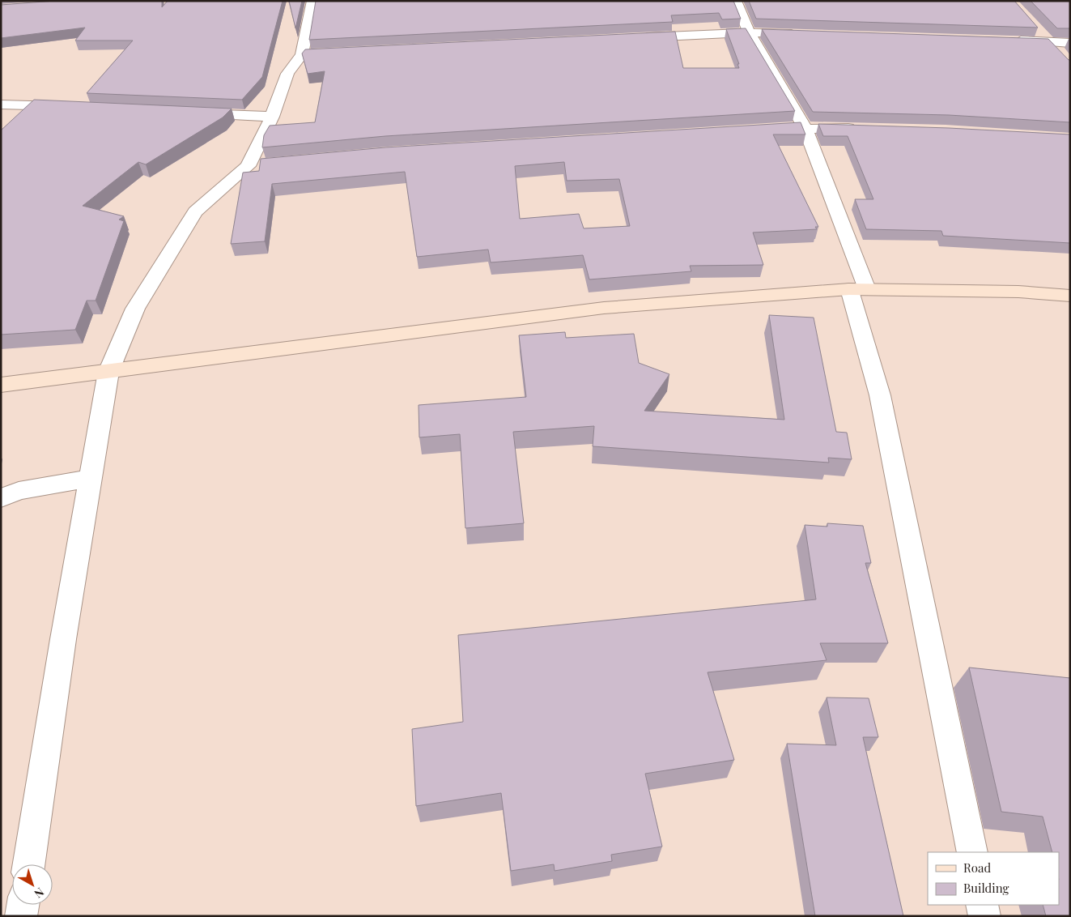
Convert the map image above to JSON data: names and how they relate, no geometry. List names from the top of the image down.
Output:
{
  "legend": ["Road", "Building"],
  "north": "bottom right"
}
